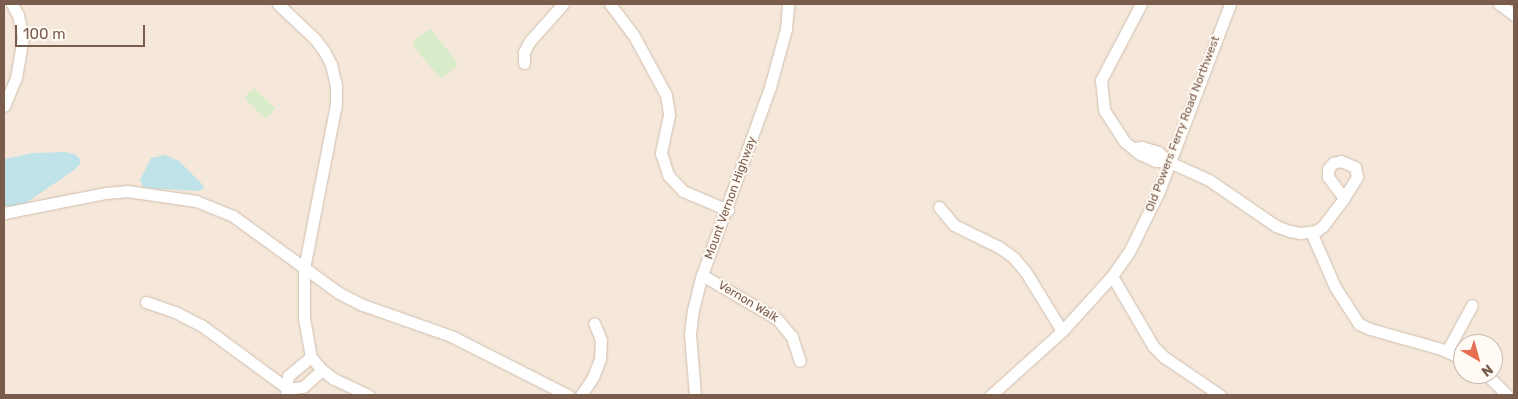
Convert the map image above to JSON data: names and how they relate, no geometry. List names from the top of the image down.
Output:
{
  "streets": {
    "street": ["Old Powers Ferry Road Northwest", "Mount Vernon Highway", "Vernon Walk"]
  },
  "crossings": [
    ["Mount Vernon Highway", "Vernon Walk"]
  ],
  "scale_bar": "100 m",
  "north": "bottom right"
}
